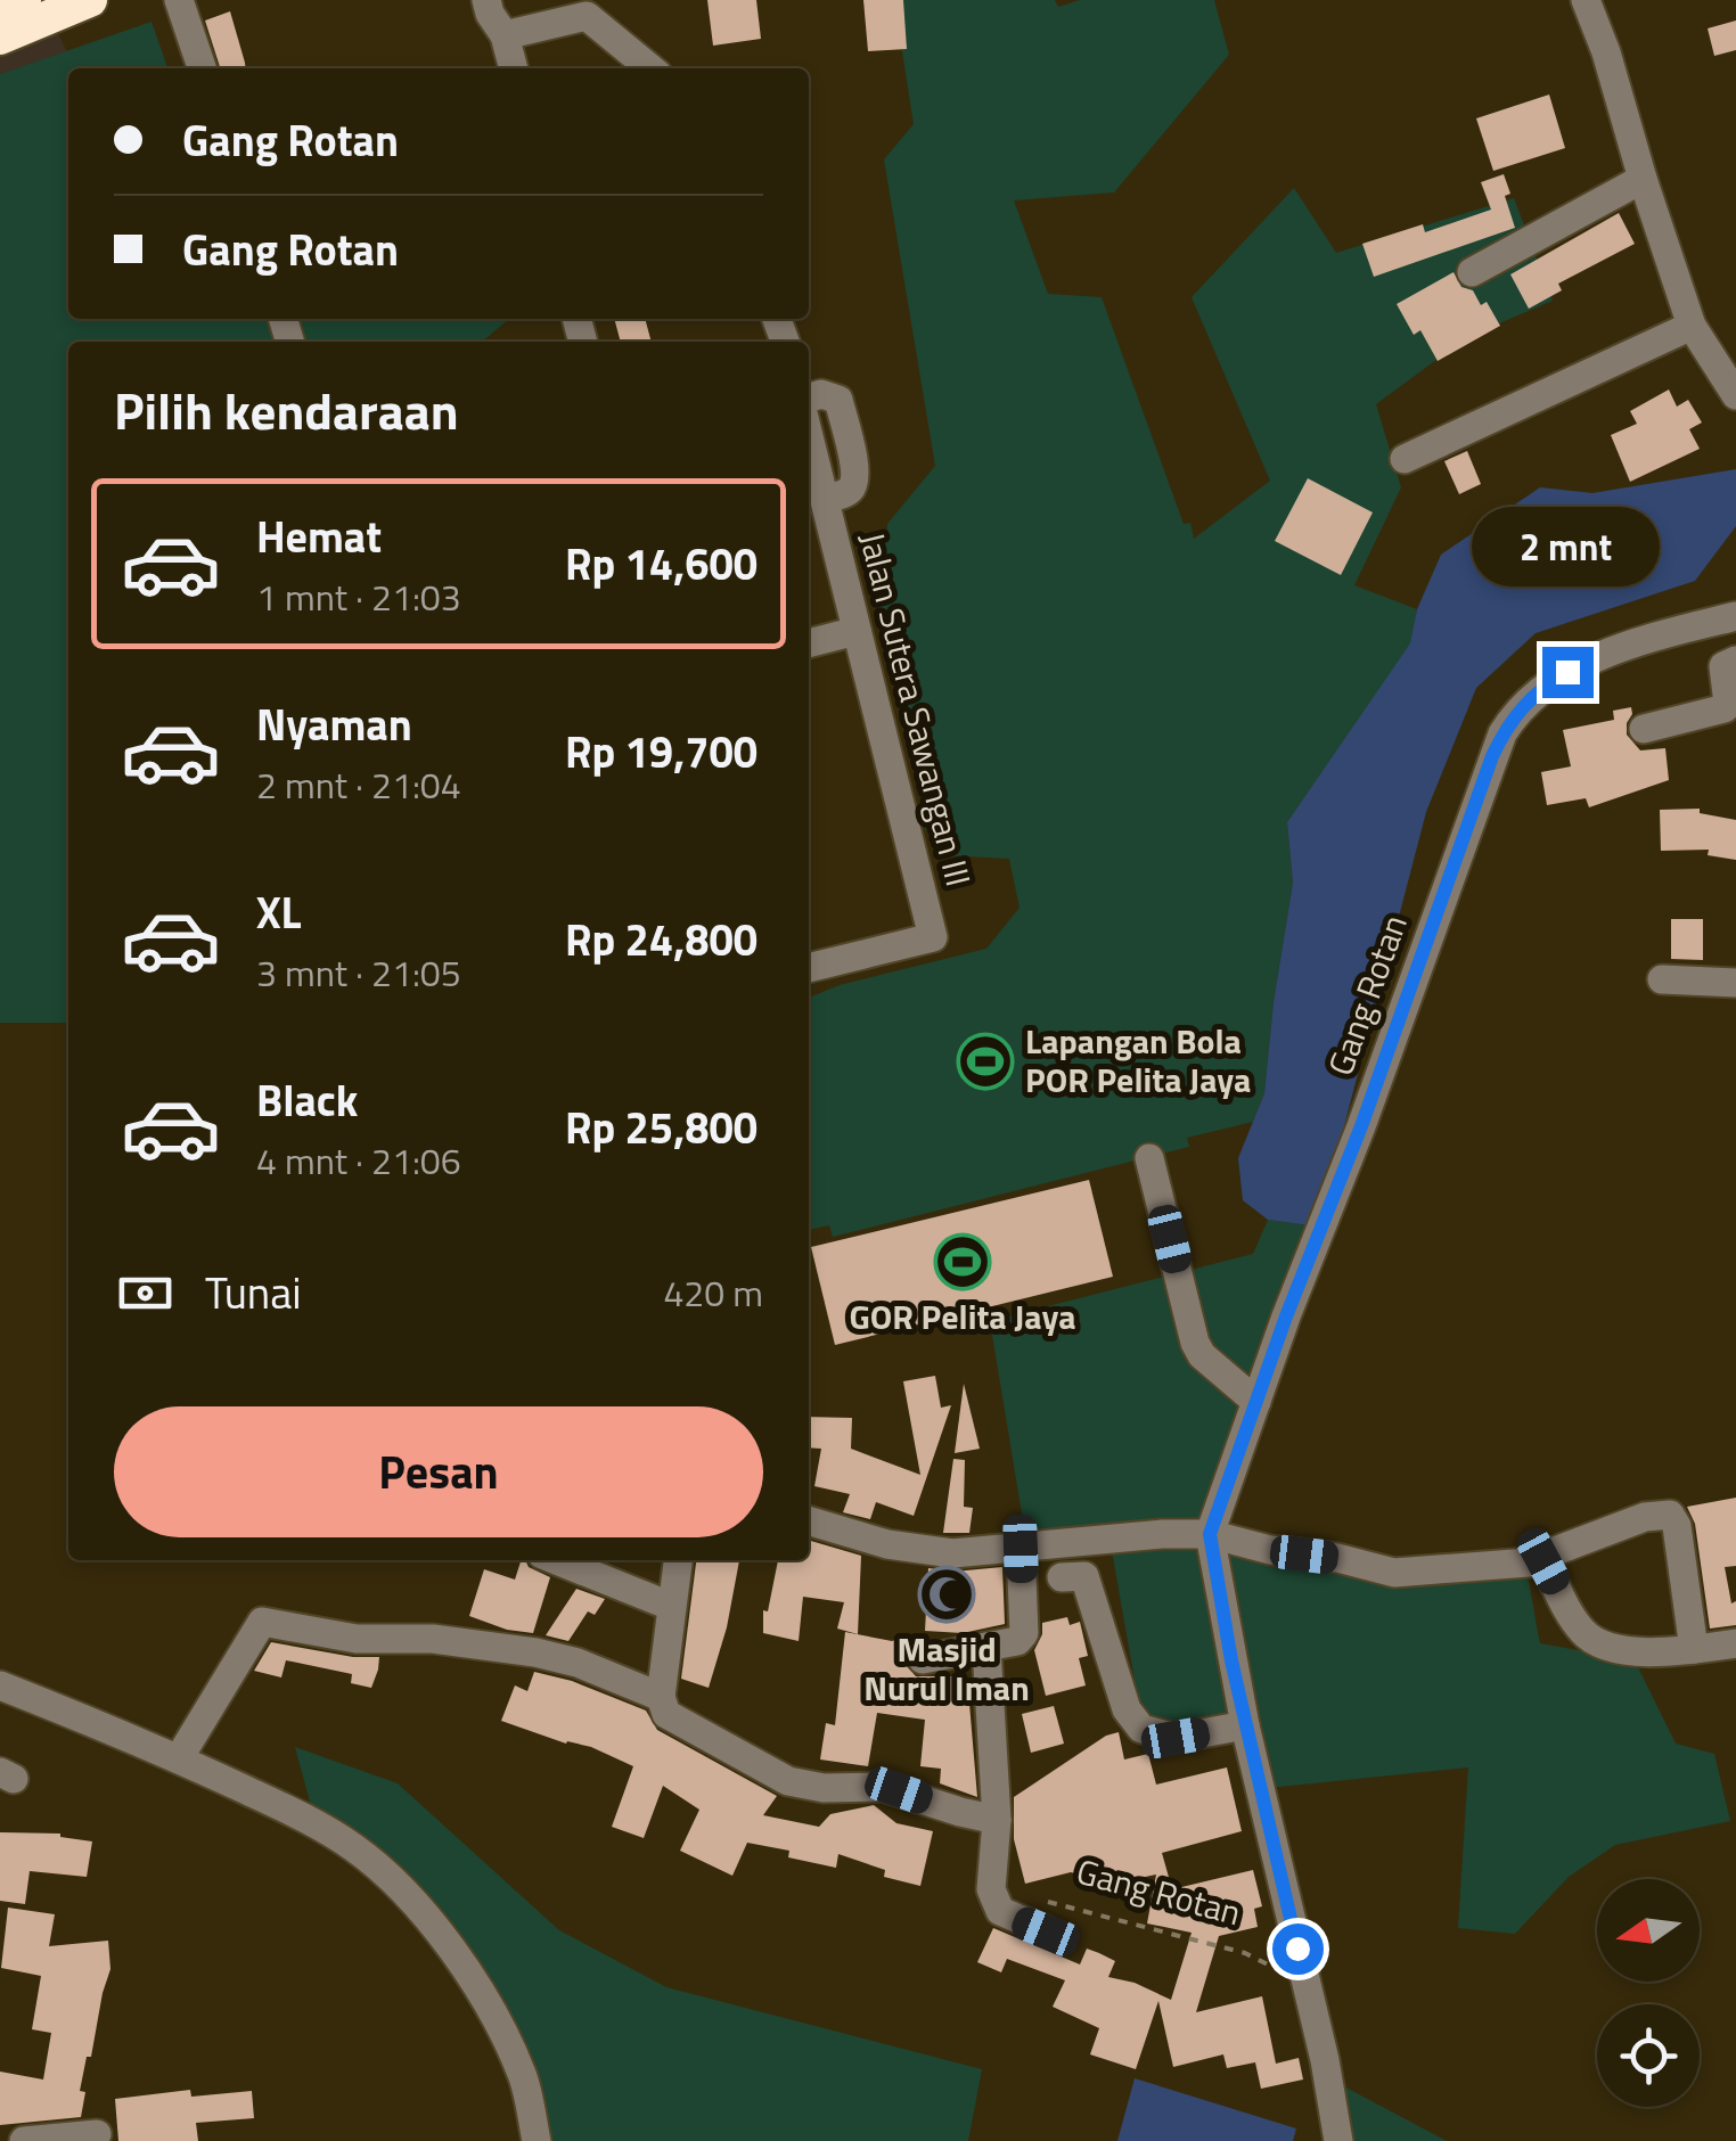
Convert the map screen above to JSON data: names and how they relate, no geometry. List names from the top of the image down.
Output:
{
  "streets": {
    "street": ["Jalan Sutera Sawangan III", "Gang Rotan"]
  },
  "places": {
    "sports": ["Lapangan Bola POR Pelita Jaya", "GOR Pelita Jaya"],
    "mosque": ["Masjid Nurul Iman"]
  },
  "north": "left",
  "page": {
    "banner": ["Gang Rotan", "Gang Rotan"],
    "heading": "Pilih kendaraan",
    "list": [
      {
        "name": "Hemat",
        "note": "1 mnt · 21:03",
        "value": "Rp 14,600"
      },
      {
        "name": "Nyaman",
        "note": "2 mnt · 21:04",
        "value": "Rp 19,700"
      },
      {
        "name": "XL",
        "note": "3 mnt · 21:05",
        "value": "Rp 24,800"
      },
      {
        "name": "Black",
        "note": "4 mnt · 21:06",
        "value": "Rp 25,800"
      }
    ],
    "bubble": "2 mnt",
    "pay": ["Tunai", "420 m"],
    "buttons": "Pesan"
  }
}
